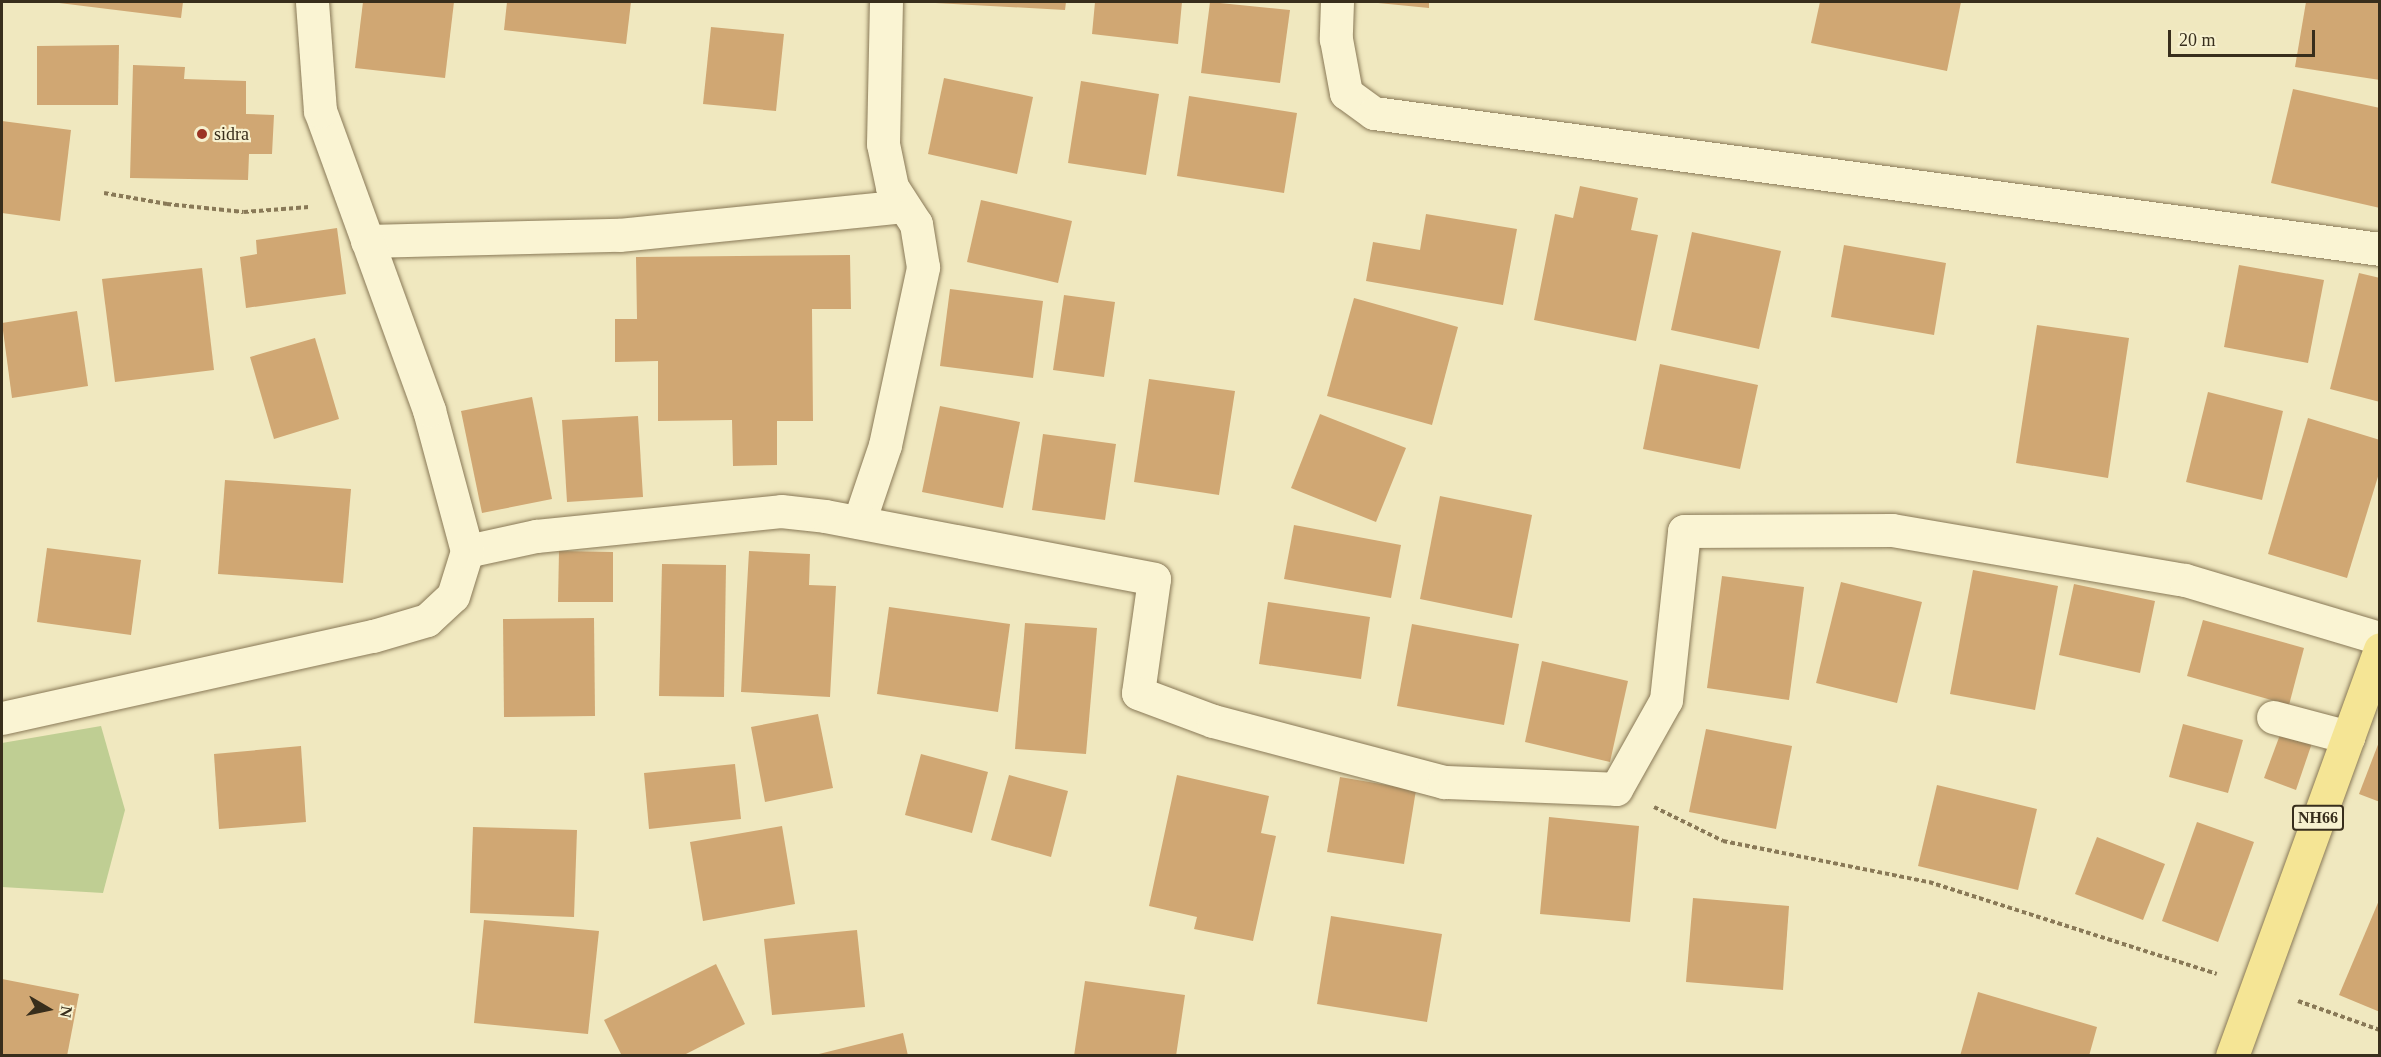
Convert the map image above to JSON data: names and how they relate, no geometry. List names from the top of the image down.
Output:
{
  "streets": {
    "main road": ["NH66"]
  },
  "places": ["sidra"],
  "scale_bar": "20 m",
  "north": "right"
}
